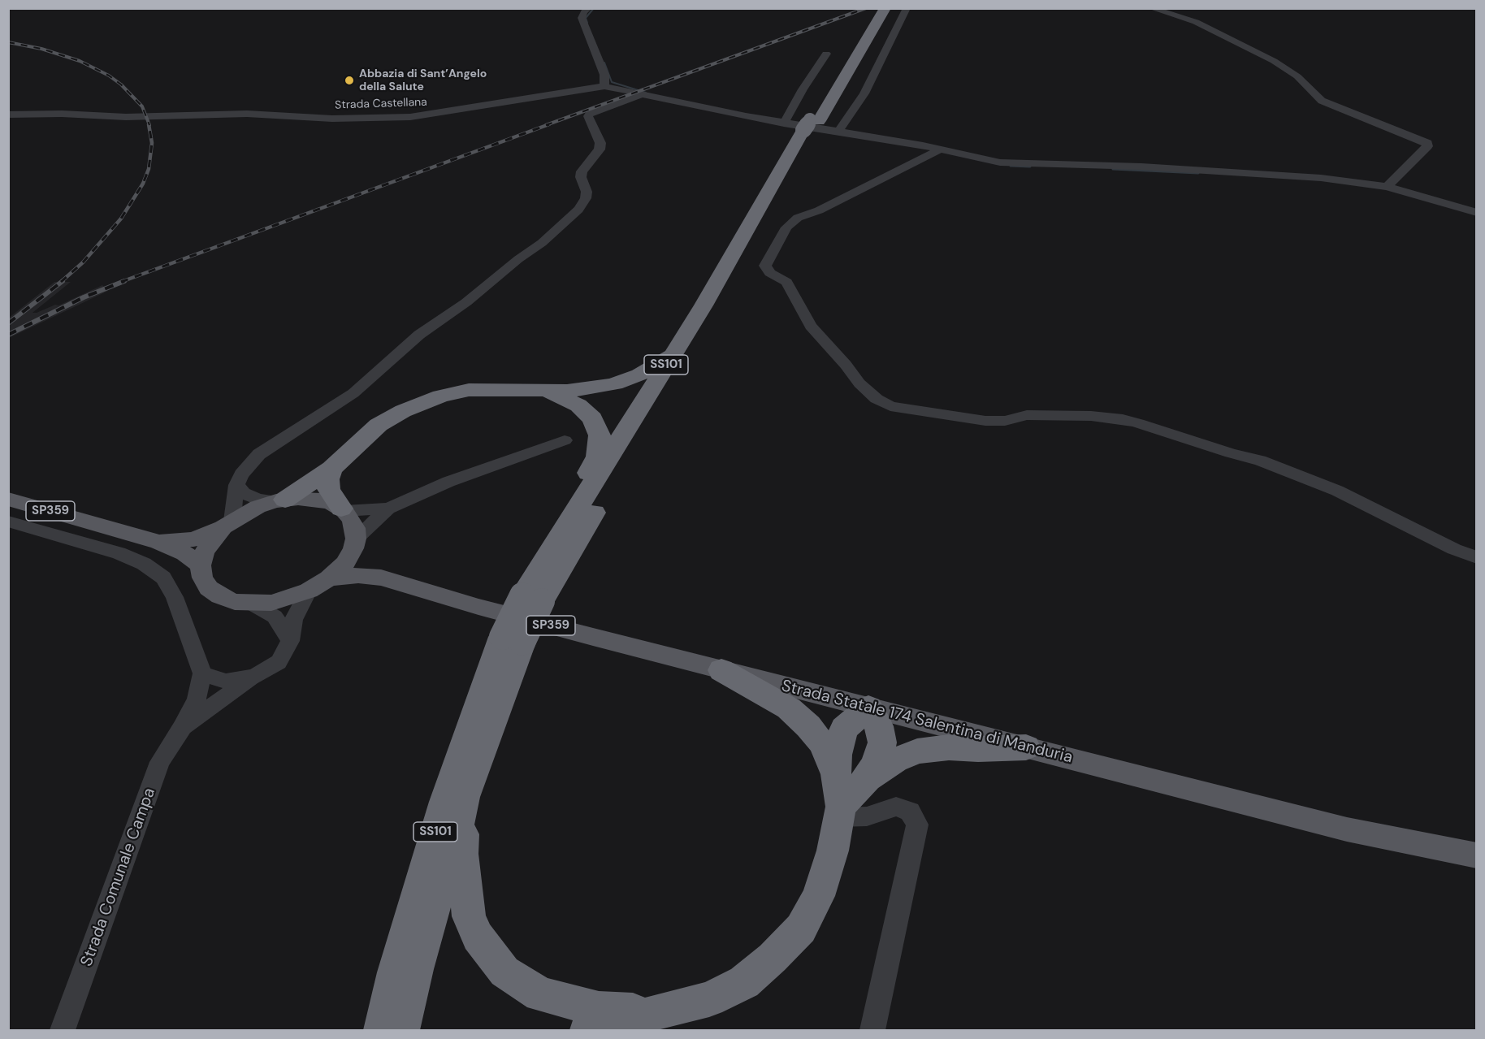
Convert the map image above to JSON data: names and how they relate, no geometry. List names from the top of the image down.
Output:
{
  "streets": {
    "highway": ["SS101"],
    "main road": ["SP359", "Strada Statale 174 Salentina di Manduria"],
    "street": ["Strada Castellana", "Strada Comunale Campa"]
  },
  "crossings": [
    ["SP359", "Strada Statale 174 Salentina di Manduria"]
  ],
  "places": ["Abbazia di Sant’Angelo della Salute"]
}
